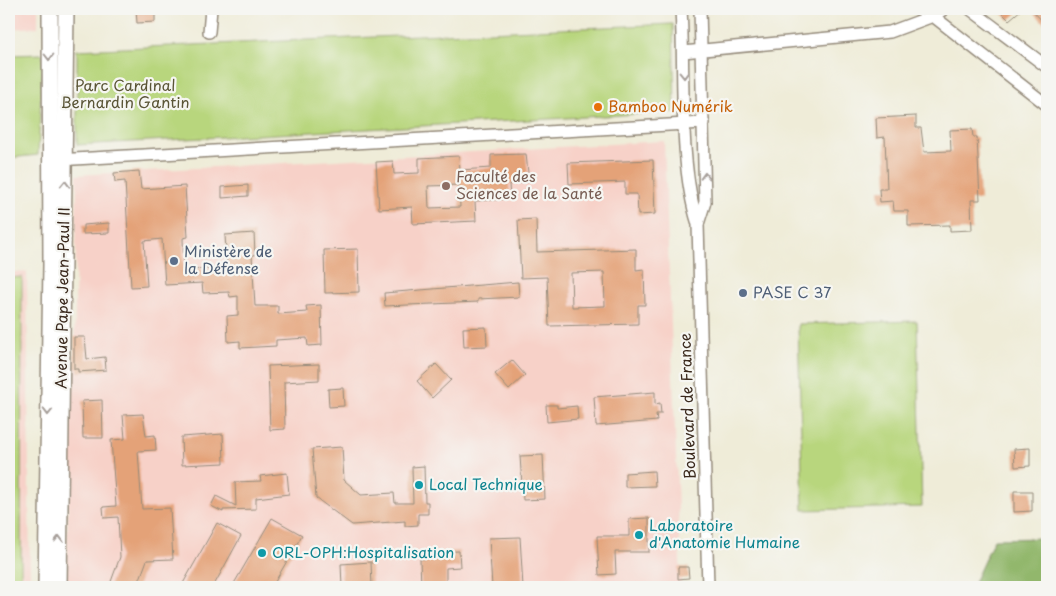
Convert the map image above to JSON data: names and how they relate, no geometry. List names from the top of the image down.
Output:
{
  "streets": {
    "main road": ["Avenue Pape Jean-Paul II"],
    "street": ["Boulevard de France"]
  },
  "parks": ["Parc Cardinal Bernardin Gantin"],
  "places": [
    "Bamboo Numérik",
    "Faculté des Sciences de la Santé",
    "Ministère de la Défense",
    "PASE C 37",
    "Local Technique",
    "Laboratoire d'Anatomie Humaine",
    "ORL-OPH:Hospitalisation"
  ]
}
